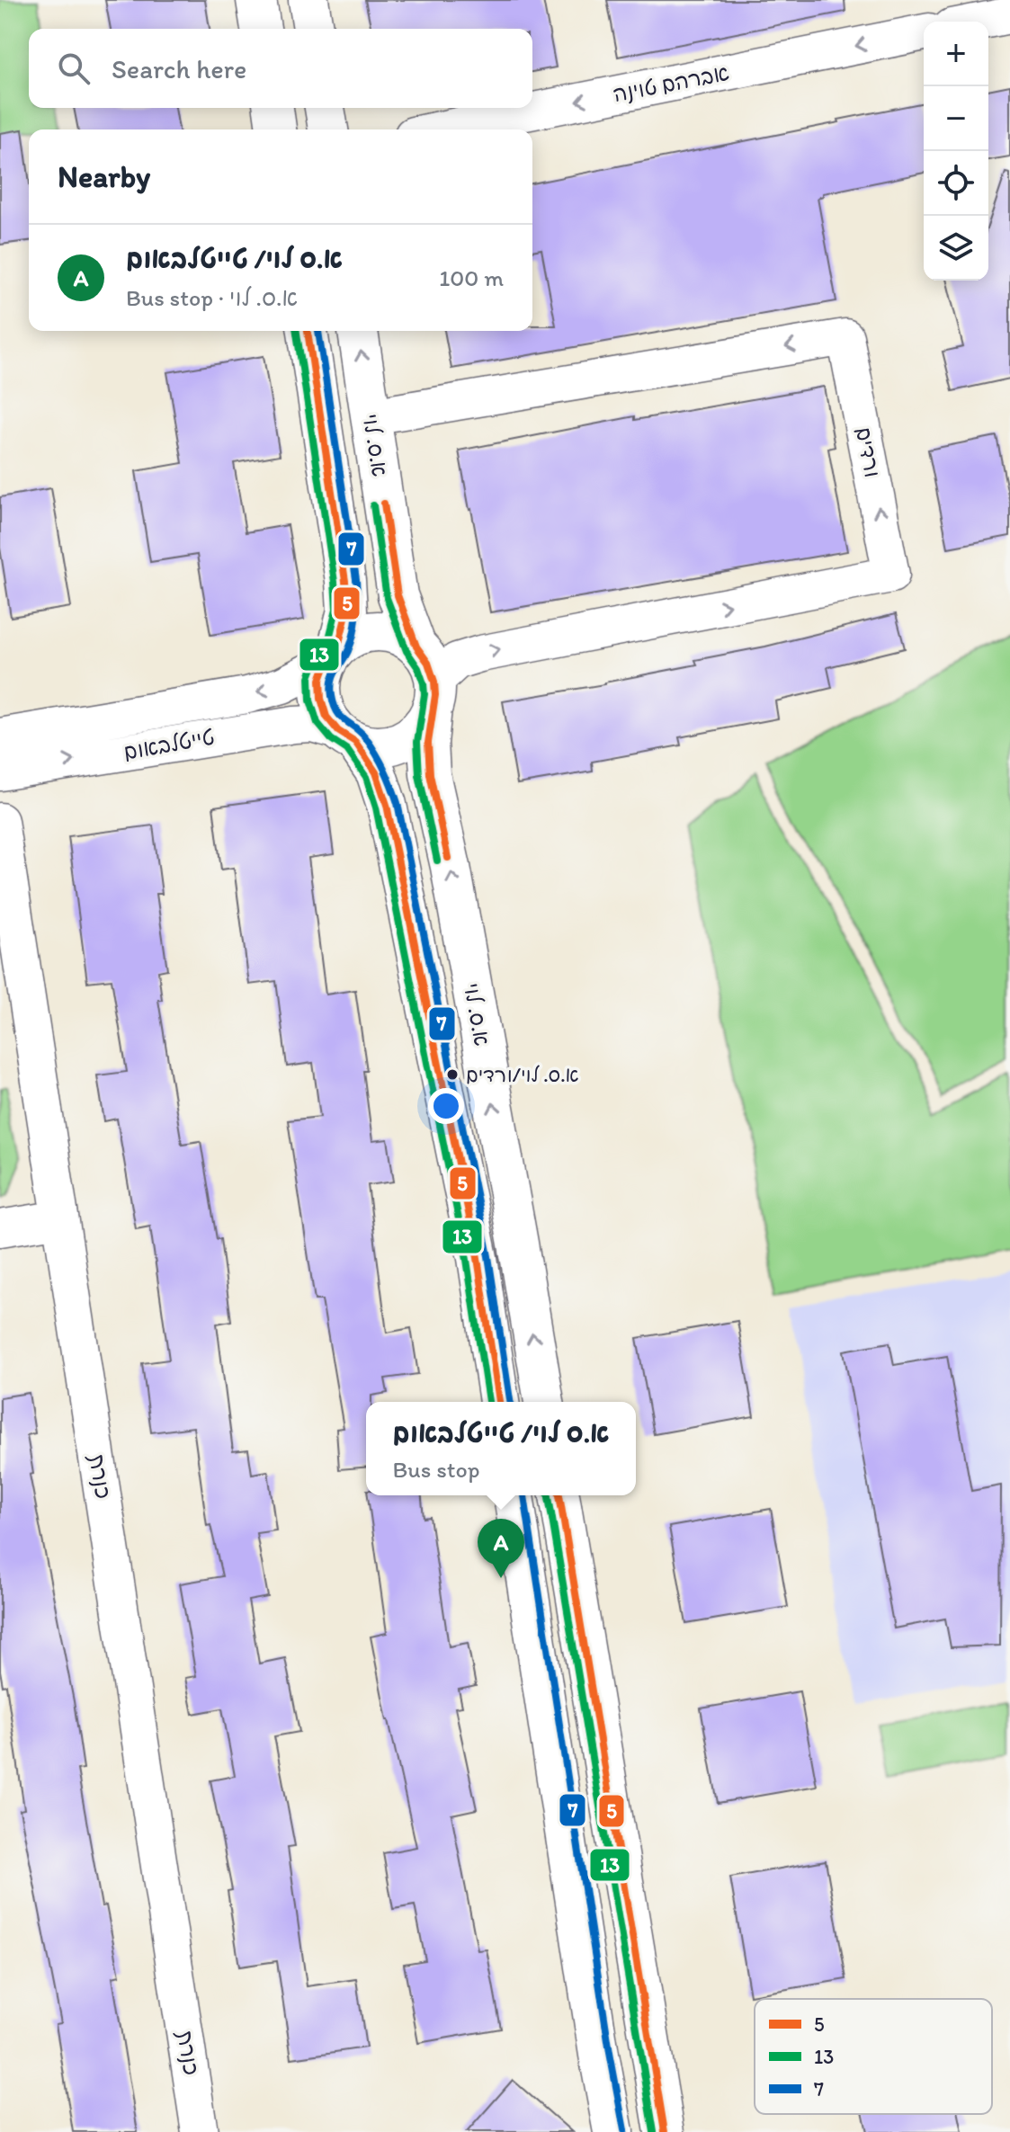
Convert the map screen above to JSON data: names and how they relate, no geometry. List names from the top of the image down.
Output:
{
  "streets": {
    "main road": ["א.ס. לוי"],
    "street": [
      "אברהם טוינה",
      "ורדים",
      "טייטלבאום",
      "כנרת"
    ]
  },
  "crossings": [
    ["א.ס. לוי", "ורדים"],
    ["א.ס. לוי", "טייטלבאום"],
    ["ורדים", "טייטלבאום"]
  ],
  "one_way": ["אברהם טוינה"],
  "places": ["א.ס. לוי/ורדים"],
  "lines": ["transit line 5", "transit line 13", "transit line 7"],
  "legend": ["5", "13", "7"],
  "page": {
    "map_buttons": ["+", "−"],
    "search": "Search here",
    "heading": "Nearby",
    "list": [
      {
        "mark": "A",
        "name": "א.ס לוי/ טייטלבאום",
        "note": "Bus stop · א.ס. לוי",
        "value": "100 m"
      }
    ],
    "popup": ["א.ס לוי/ טייטלבאום", "Bus stop"],
    "pins": "A"
  }
}
